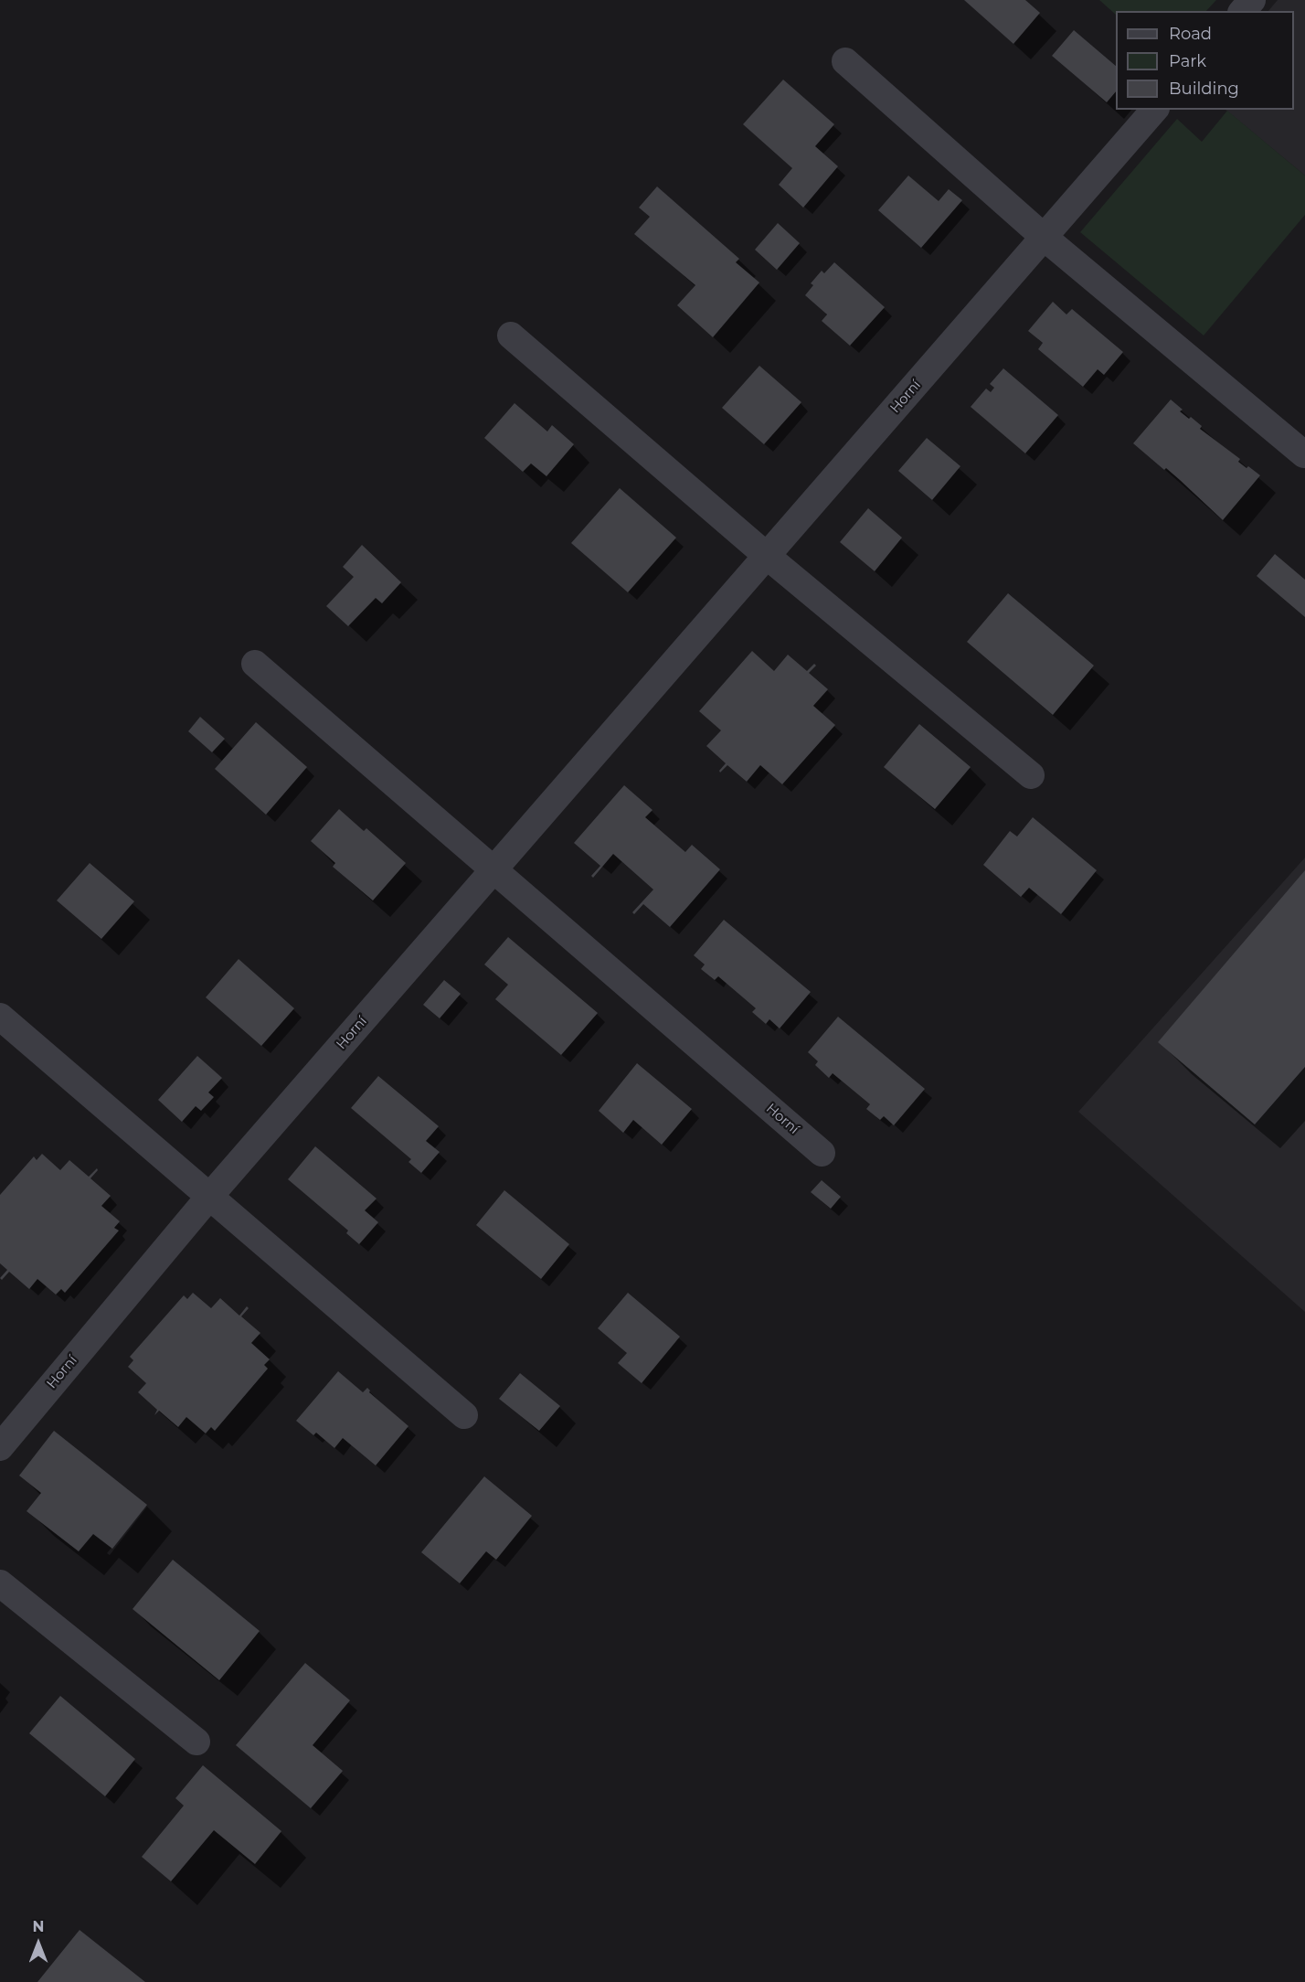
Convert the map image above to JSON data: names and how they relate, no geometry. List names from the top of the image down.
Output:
{
  "streets": {
    "street": ["Horní"]
  },
  "legend": ["Road", "Park", "Building"],
  "north": "top"
}
